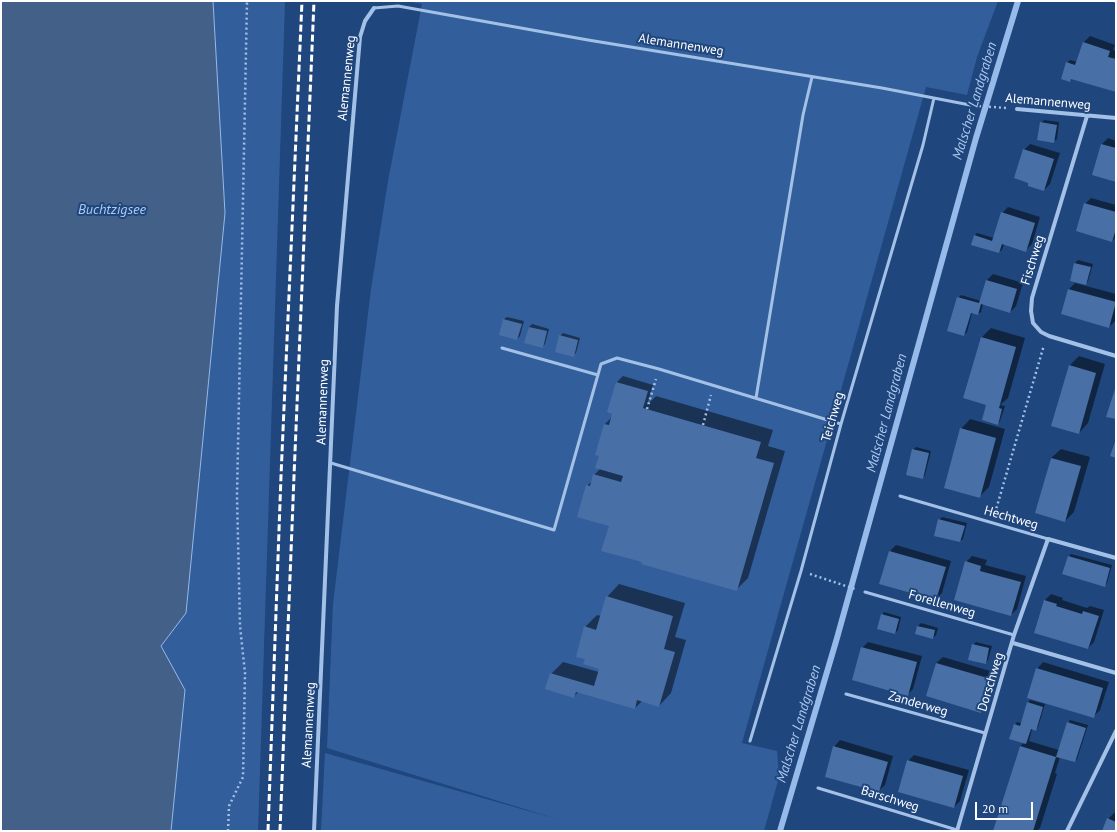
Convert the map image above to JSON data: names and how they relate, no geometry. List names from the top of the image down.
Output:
{
  "streets": {
    "street": [
      "Alemannenweg",
      "Fischweg",
      "Hechtweg",
      "Dorschweg"
    ],
    "lane": [
      "Teichweg",
      "Forellenweg",
      "Zanderweg",
      "Barschweg"
    ]
  },
  "crossings": [
    ["Alemannenweg", "Fischweg"],
    ["Alemannenweg", "Teichweg"],
    ["Hechtweg", "Dorschweg"],
    ["Forellenweg", "Dorschweg"],
    ["Dorschweg", "Zanderweg"],
    ["Dorschweg", "Barschweg"]
  ],
  "water": ["Malscher Landgraben", "Buchtzigsee"],
  "scale_bar": "20 m"
}
